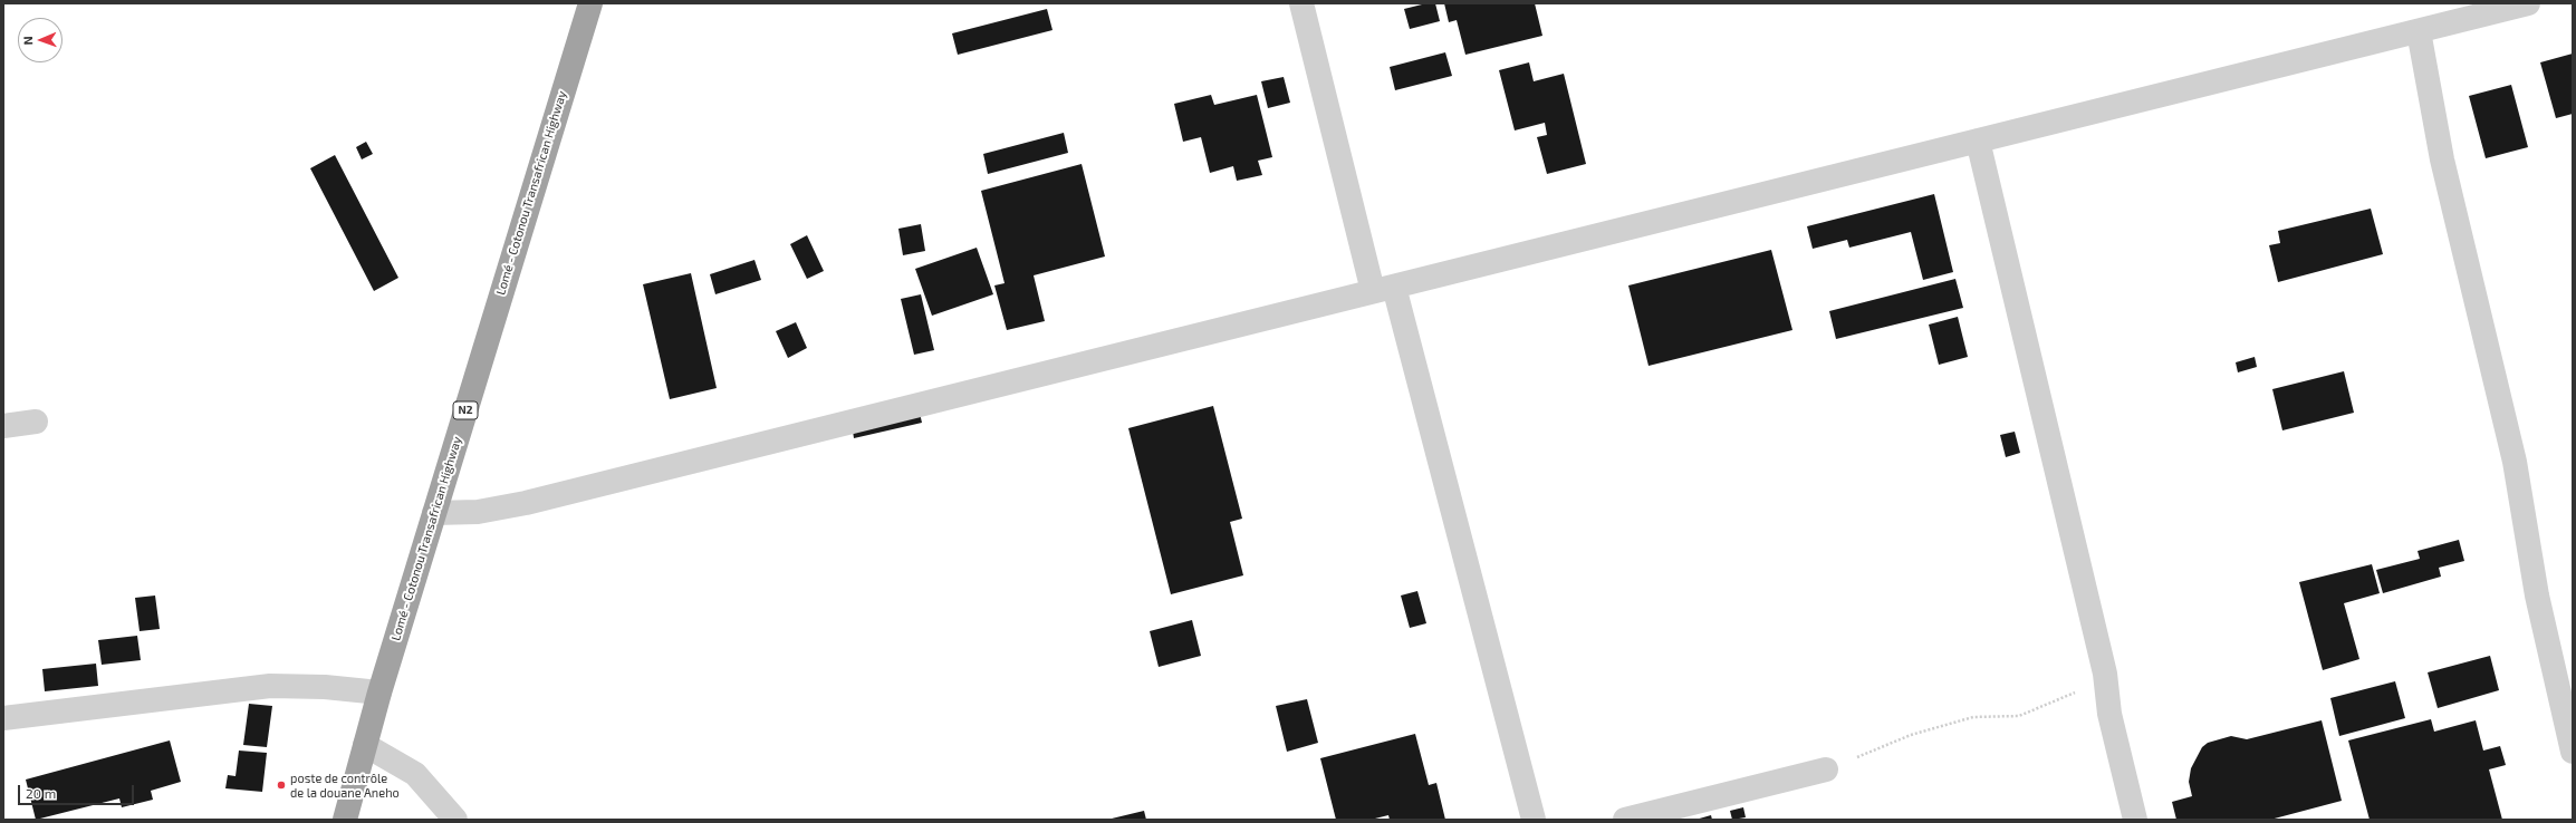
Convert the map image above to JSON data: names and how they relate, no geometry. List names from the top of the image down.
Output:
{
  "streets": {
    "highway": ["Lomé - Cotonou Transafrican Highway", "N2"]
  },
  "places": ["poste de contrôle de la douane Aneho"],
  "scale_bar": "20 m",
  "north": "left"
}
